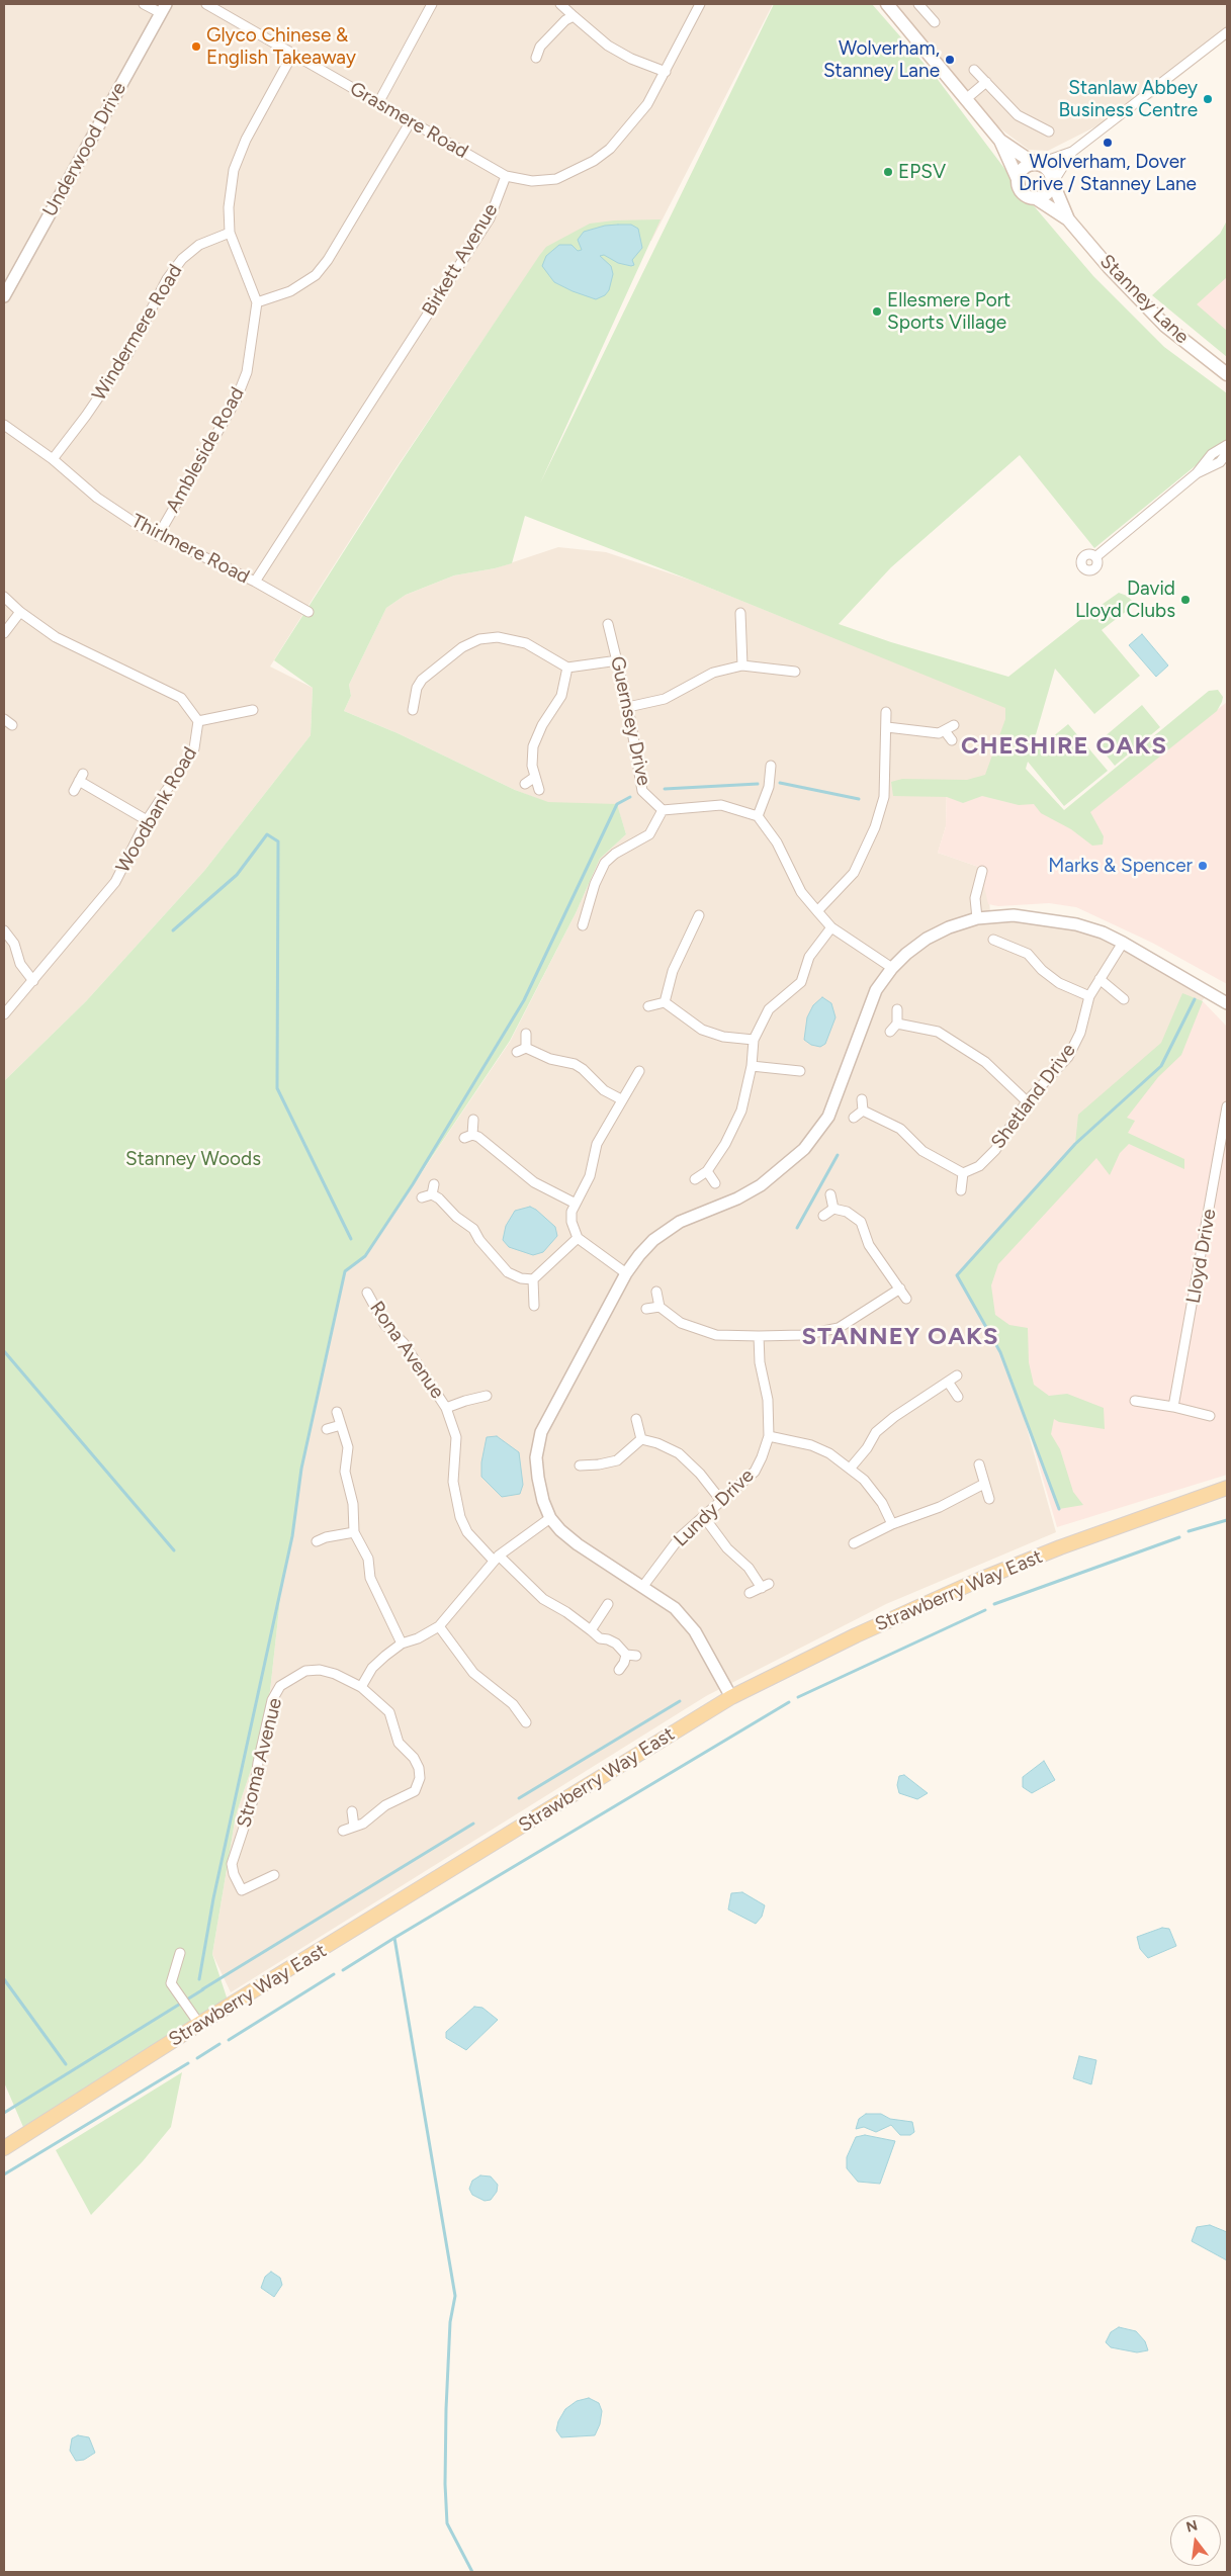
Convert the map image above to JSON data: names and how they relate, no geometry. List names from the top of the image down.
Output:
{
  "streets": {
    "main road": ["Stanney Lane", "Strawberry Way East"],
    "street": [
      "Grasmere Road",
      "Underwood Drive",
      "Birkett Avenue",
      "Windermere Road",
      "Ambleside Road",
      "Thirlmere Road",
      "Guernsey Drive",
      "Woodbank Road",
      "Shetland Drive",
      "Lloyd Drive",
      "Rona Avenue",
      "Lundy Drive",
      "Stroma Avenue"
    ]
  },
  "crossings": [
    ["Grasmere Road", "Birkett Avenue"],
    ["Birkett Avenue", "Thirlmere Road"],
    ["Windermere Road", "Ambleside Road"],
    ["Windermere Road", "Thirlmere Road"],
    ["Ambleside Road", "Thirlmere Road"]
  ],
  "districts": ["CHESHIRE OAKS", "STANNEY OAKS"],
  "parks": ["Stanney Woods"],
  "places": [
    "Glyco Chinese & English Takeaway",
    "Wolverham, Stanney Lane",
    "Stanlaw Abbey Business Centre",
    "Wolverham, Dover Drive / Stanney Lane",
    "EPSV",
    "Ellesmere Port Sports Village",
    "David Lloyd Clubs",
    "Marks & Spencer"
  ],
  "north": "top"
}
